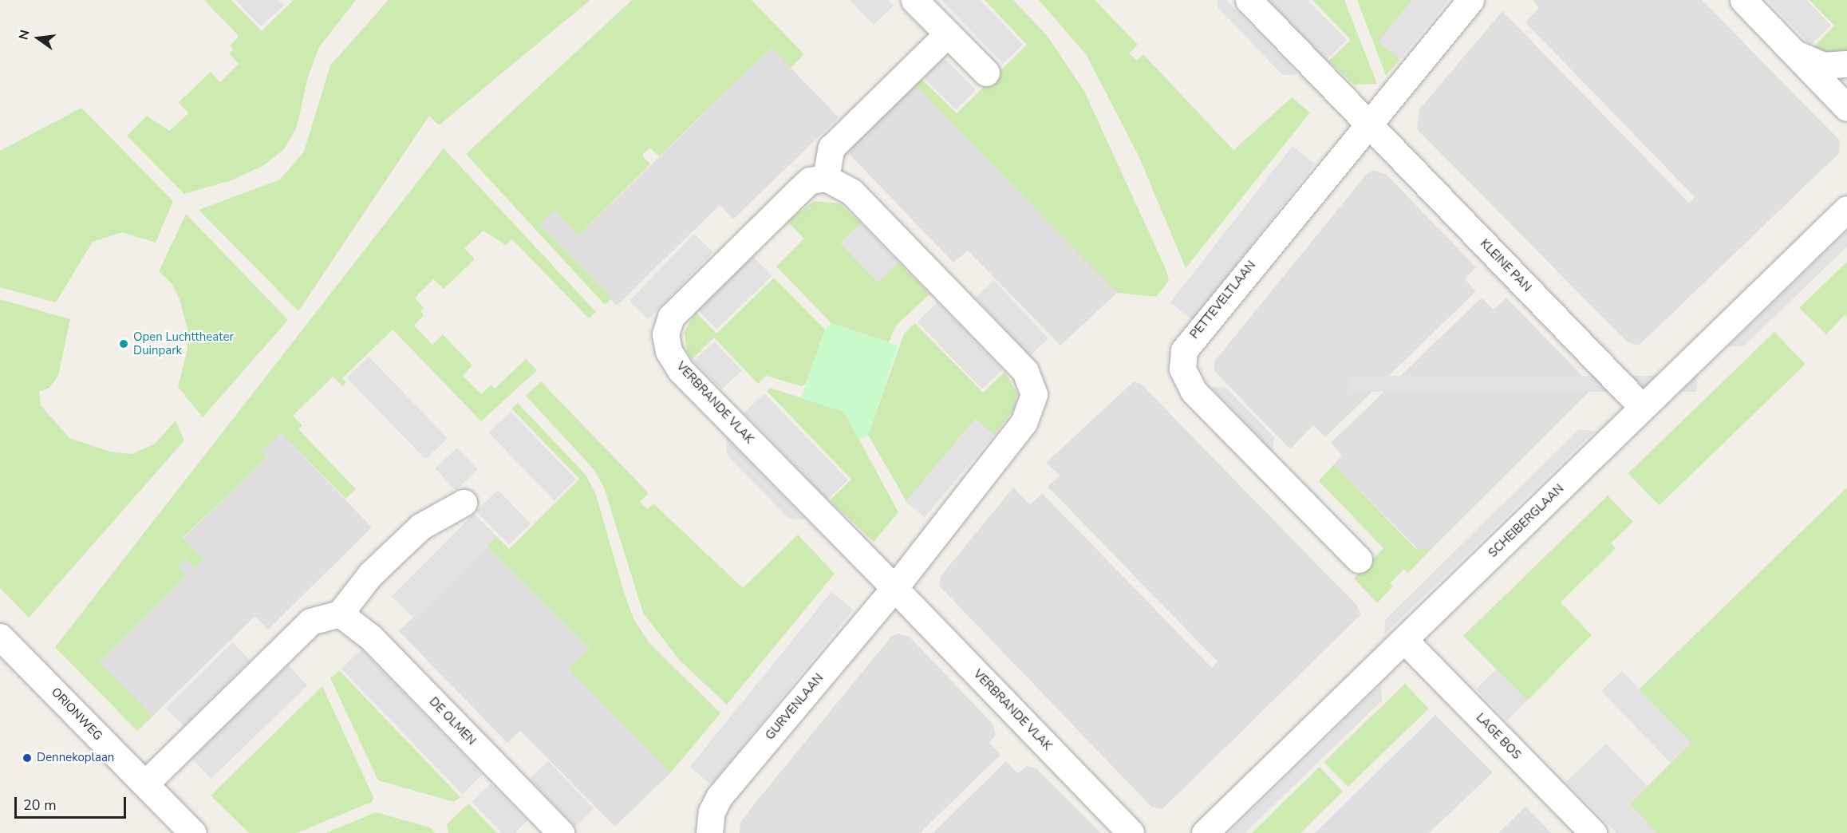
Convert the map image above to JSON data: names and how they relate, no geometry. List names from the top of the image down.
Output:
{
  "streets": {
    "street": [
      "KLEINE PAN",
      "PETTEVELTLAAN",
      "VERBRANDE VLAK",
      "SCHEIBERGLAAN",
      "GURVENLAAN",
      "ORIONWEG",
      "DE OLMEN",
      "LAGE BOS"
    ]
  },
  "crossings": [
    ["KLEINE PAN", "PETTEVELTLAAN"],
    ["KLEINE PAN", "SCHEIBERGLAAN"],
    ["VERBRANDE VLAK", "GURVENLAAN"],
    ["SCHEIBERGLAAN", "LAGE BOS"]
  ],
  "places": ["Open Luchttheater Duinpark", "Dennekoplaan"],
  "scale_bar": "20 m",
  "north": "left"
}
